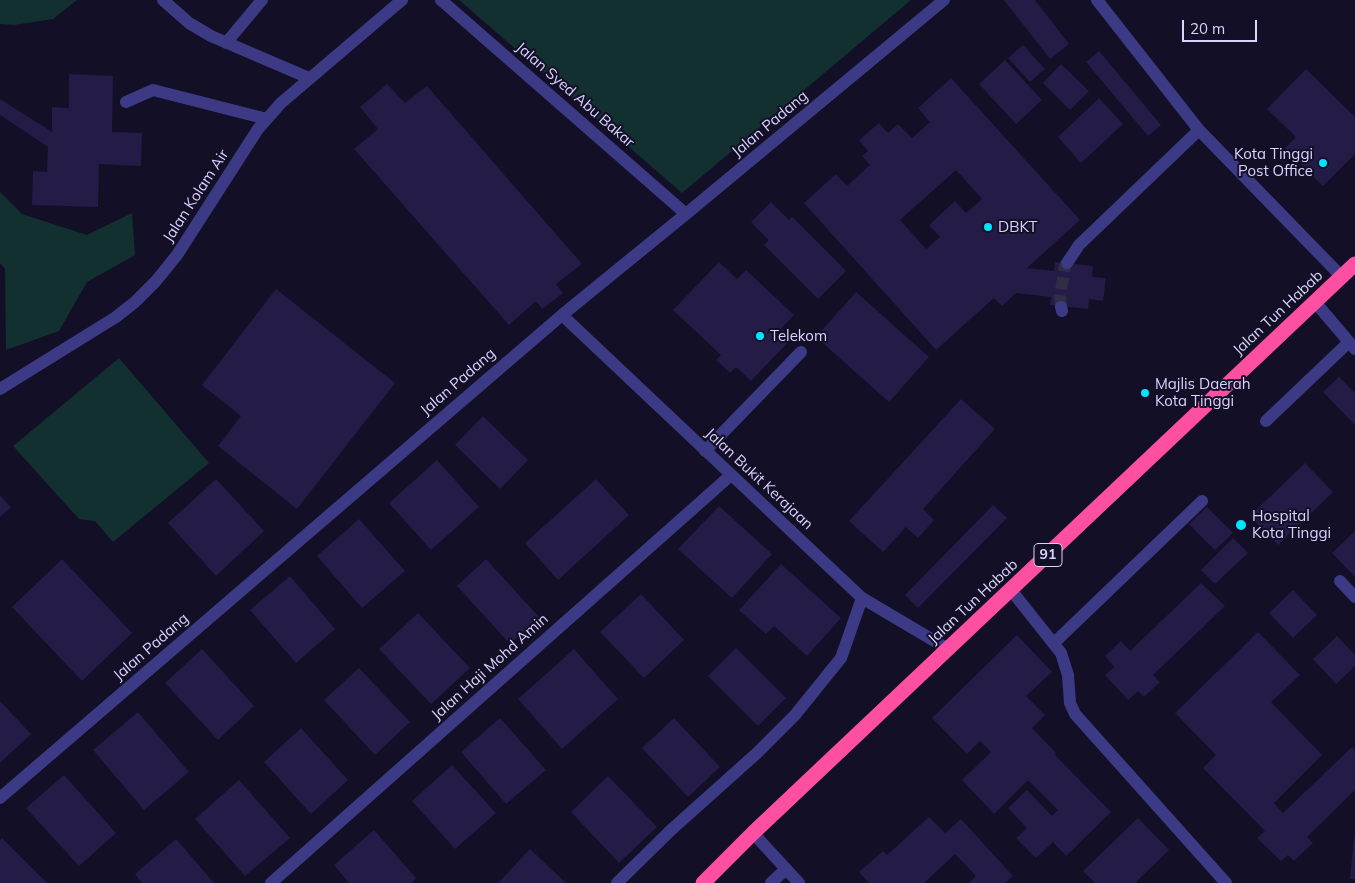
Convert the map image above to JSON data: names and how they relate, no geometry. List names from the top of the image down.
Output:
{
  "streets": {
    "highway": ["Jalan Tun Habab", "91"],
    "street": [
      "Jalan Syed Abu Bakar",
      "Jalan Padang",
      "Jalan Kolam Air",
      "Jalan Bukit Kerajaan",
      "Jalan Haji Mohd Amin"
    ]
  },
  "crossings": [
    ["Jalan Syed Abu Bakar", "Jalan Padang"],
    ["Jalan Padang", "Jalan Bukit Kerajaan"],
    ["Jalan Tun Habab", "Jalan Bukit Kerajaan"],
    ["Jalan Bukit Kerajaan", "Jalan Haji Mohd Amin"]
  ],
  "places": [
    "Kota Tinggi Post Office",
    "DBKT",
    "Telekom",
    "Majlis Daerah Kota Tinggi",
    "Hospital Kota Tinggi"
  ],
  "scale_bar": "20 m"
}
